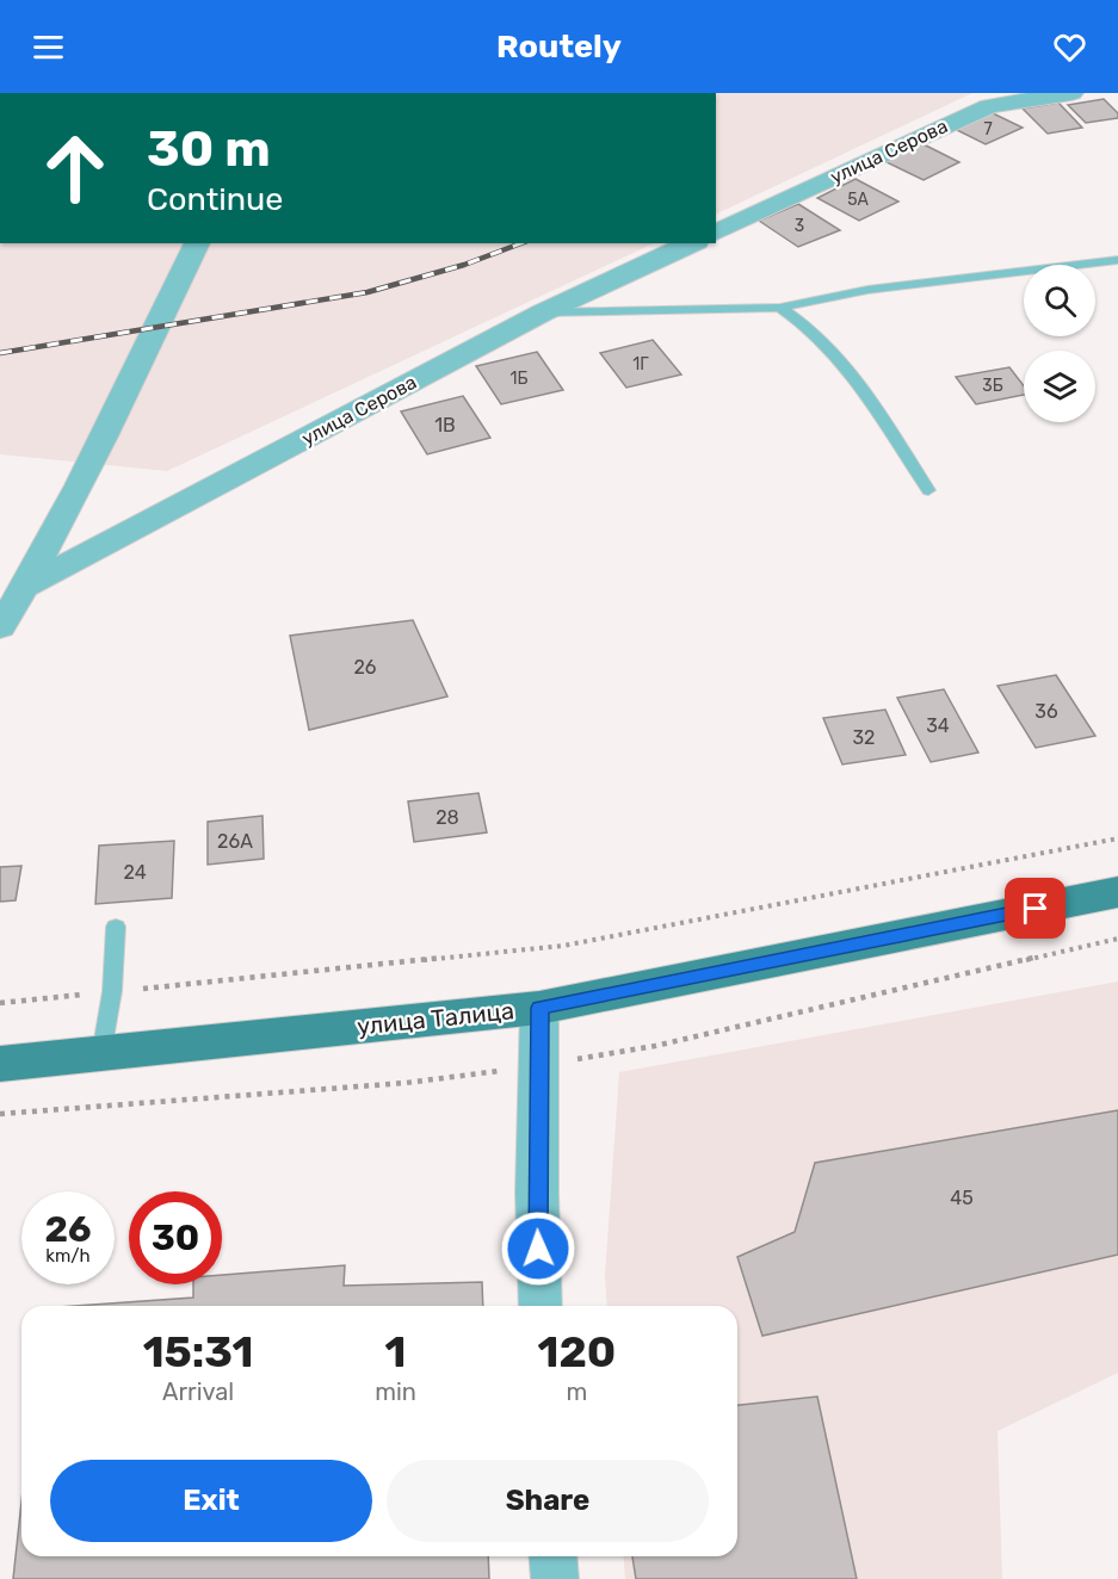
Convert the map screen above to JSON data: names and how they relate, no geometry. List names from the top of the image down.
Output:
{
  "streets": {
    "main road": ["улица Талица"],
    "street": ["улица Серова"]
  },
  "house_numbers": [
    "7",
    "5А",
    "3",
    "1Г",
    "1Б",
    "3Б",
    "1В",
    "26",
    "36",
    "34",
    "32",
    "28",
    "26А",
    "24",
    "45"
  ],
  "page": {
    "header": "Routely",
    "turn": ["30 m", "Continue"],
    "speed": "26 km/h",
    "limit": "30",
    "eta": [
      "15:31",
      "Arrival",
      "1",
      "min",
      "120",
      "m"
    ],
    "buttons": ["Exit", "Share"]
  }
}
